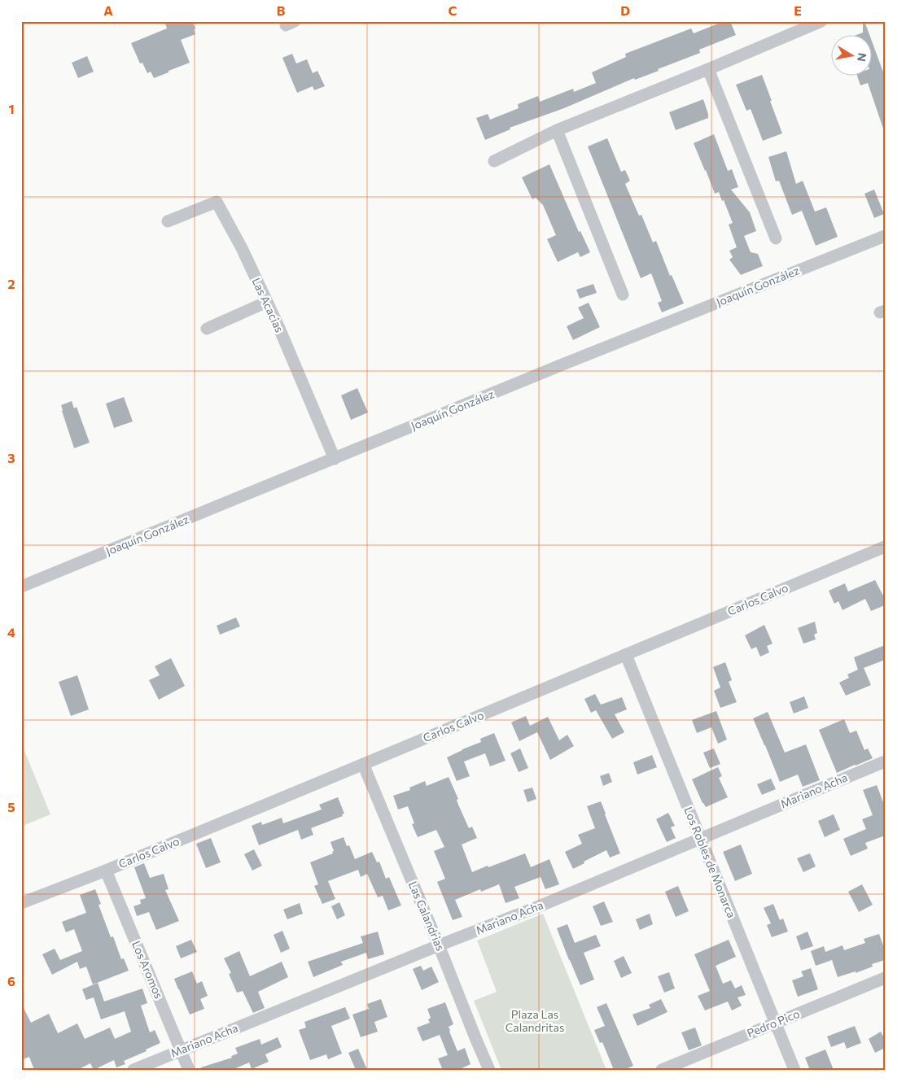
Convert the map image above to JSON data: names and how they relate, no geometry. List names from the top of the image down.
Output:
{
  "streets": {
    "street": [
      "Joaquín González",
      "Las Acacias",
      "Carlos Calvo",
      "Mariano Acha",
      "Los Robles de Monarca",
      "Las Calandrias",
      "Los Aromos",
      "Pedro Pico"
    ]
  },
  "crossings": [
    ["Joaquín González", "Las Acacias"],
    ["Carlos Calvo", "Los Robles de Monarca"],
    ["Carlos Calvo", "Las Calandrias"],
    ["Carlos Calvo", "Los Aromos"],
    ["Mariano Acha", "Los Robles de Monarca"],
    ["Mariano Acha", "Las Calandrias"],
    ["Mariano Acha", "Los Aromos"],
    ["Los Robles de Monarca", "Pedro Pico"]
  ],
  "parks": ["Plaza Las Calandritas"],
  "north": "right",
  "grid": {
    "columns": [
      "A",
      "B",
      "C",
      "D",
      "E"
    ],
    "rows": [
      "1",
      "2",
      "3",
      "4",
      "5",
      "6"
    ]
  }
}
